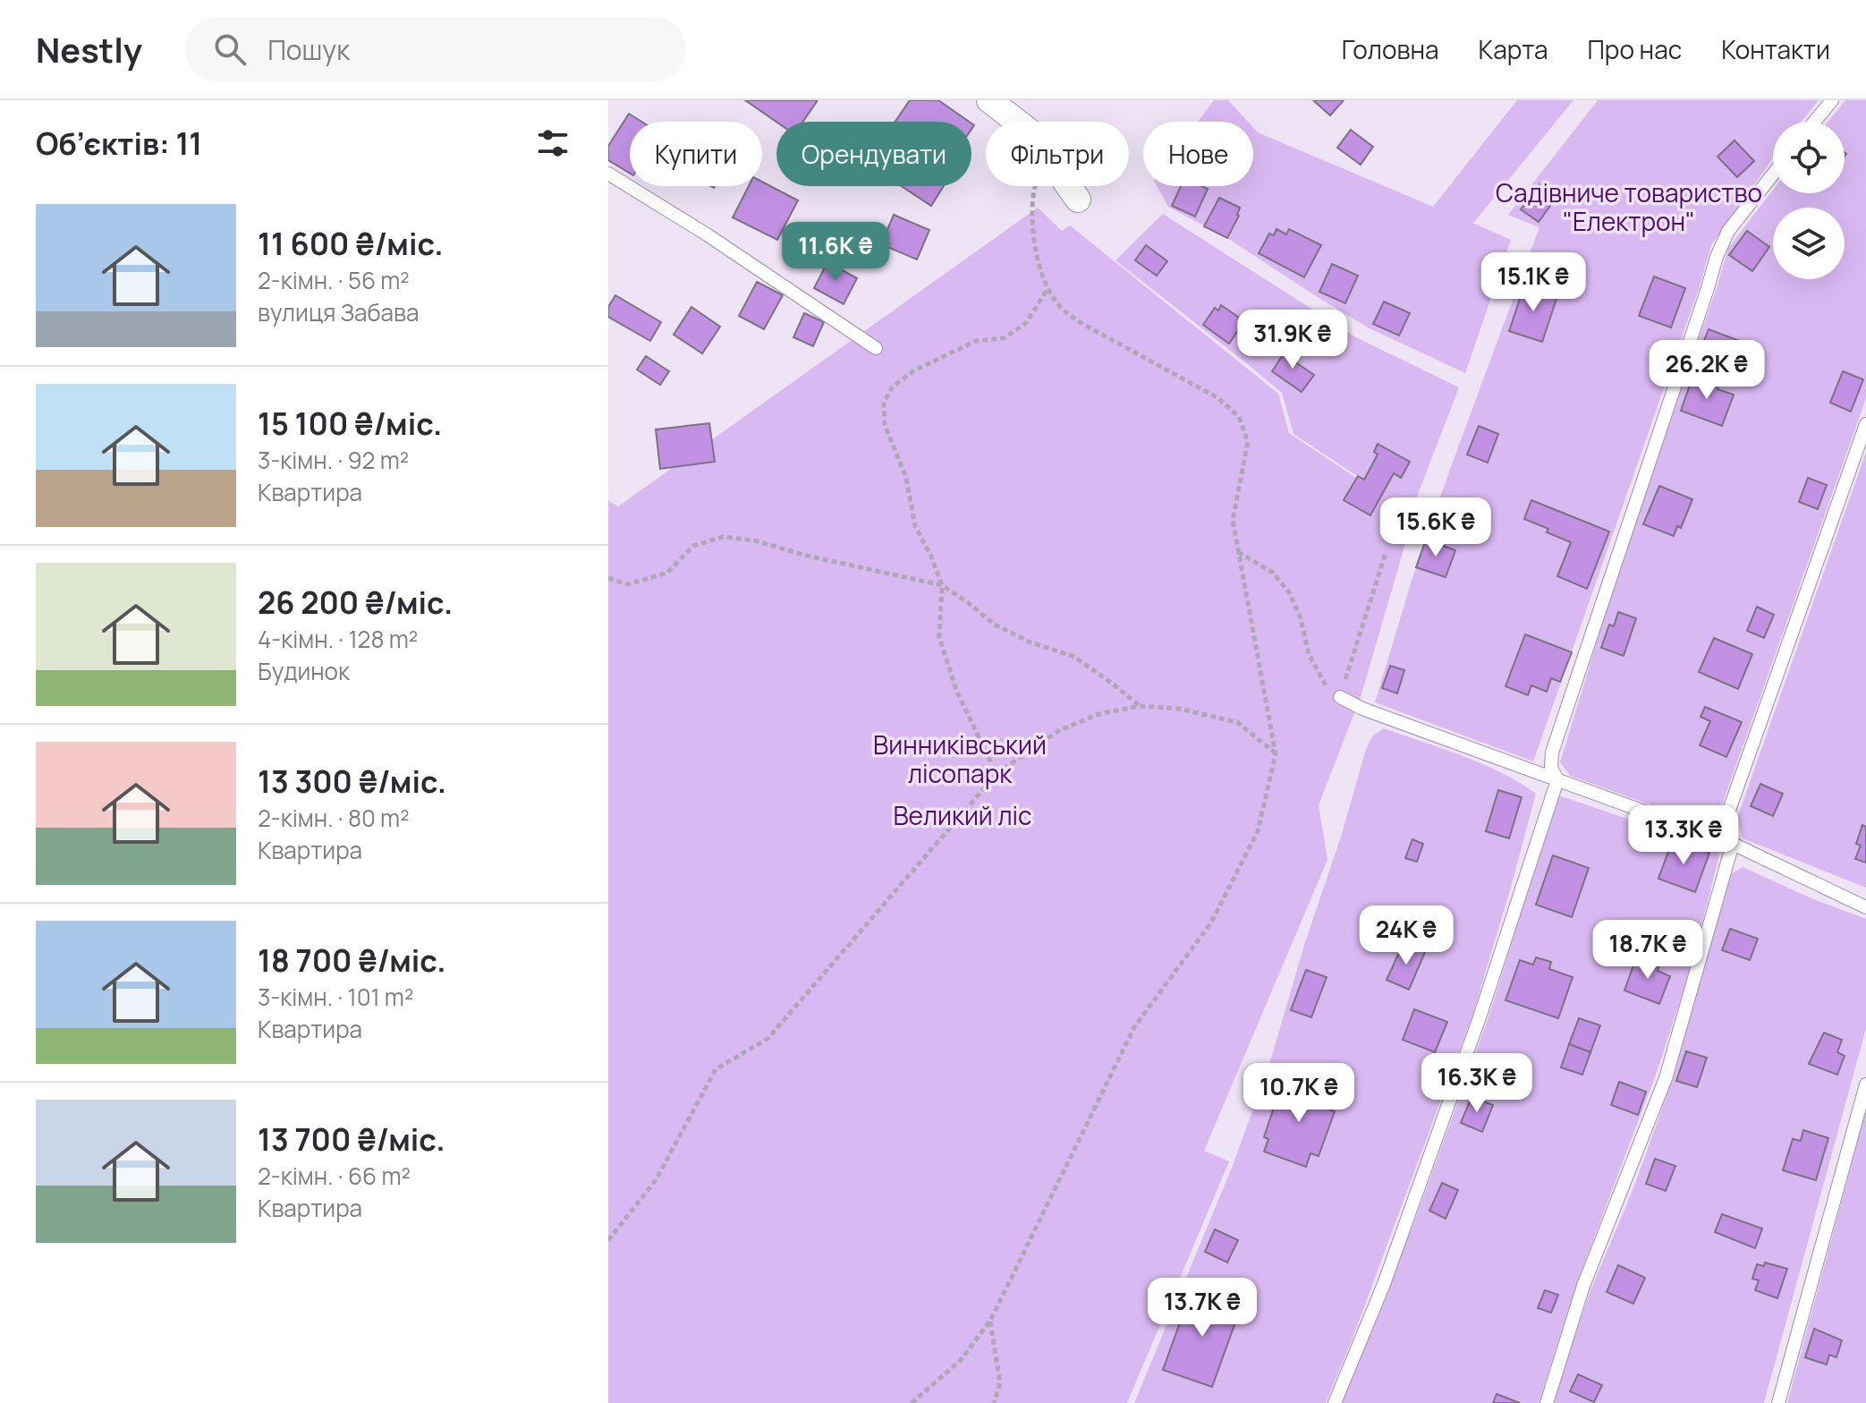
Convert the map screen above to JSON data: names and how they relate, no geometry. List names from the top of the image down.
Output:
{
  "parks": ["Садівниче товариство \"Електрон\"", "Винниківський лісопарк", "Великий ліс"],
  "page": {
    "header": "Nestly",
    "search": "Пошук",
    "nav": [
      "Головна",
      "Карта",
      "Про нас",
      "Контакти"
    ],
    "heading": "Об’єктів: 11",
    "chip": [
      "Купити",
      "Орендувати",
      "Фільтри",
      "Нове"
    ],
    "list": [
      {
        "name": "11 600 ₴/міс.",
        "note": "2-кімн. · 56 m² · вулиця Забава"
      },
      {
        "name": "15 100 ₴/міс.",
        "note": "3-кімн. · 92 m² · Квартира"
      },
      {
        "name": "26 200 ₴/міс.",
        "note": "4-кімн. · 128 m² · Будинок"
      },
      {
        "name": "13 300 ₴/міс.",
        "note": "2-кімн. · 80 m² · Квартира"
      },
      {
        "name": "18 700 ₴/міс.",
        "note": "3-кімн. · 101 m² · Квартира"
      },
      {
        "name": "13 700 ₴/міс.",
        "note": "2-кімн. · 66 m² · Квартира"
      }
    ],
    "price": [
      "11.6K ₴",
      "15.1K ₴",
      "31.9K ₴",
      "26.2K ₴",
      "15.6K ₴",
      "13.3K ₴",
      "24K ₴",
      "18.7K ₴",
      "16.3K ₴",
      "10.7K ₴",
      "13.7K ₴"
    ]
  }
}
